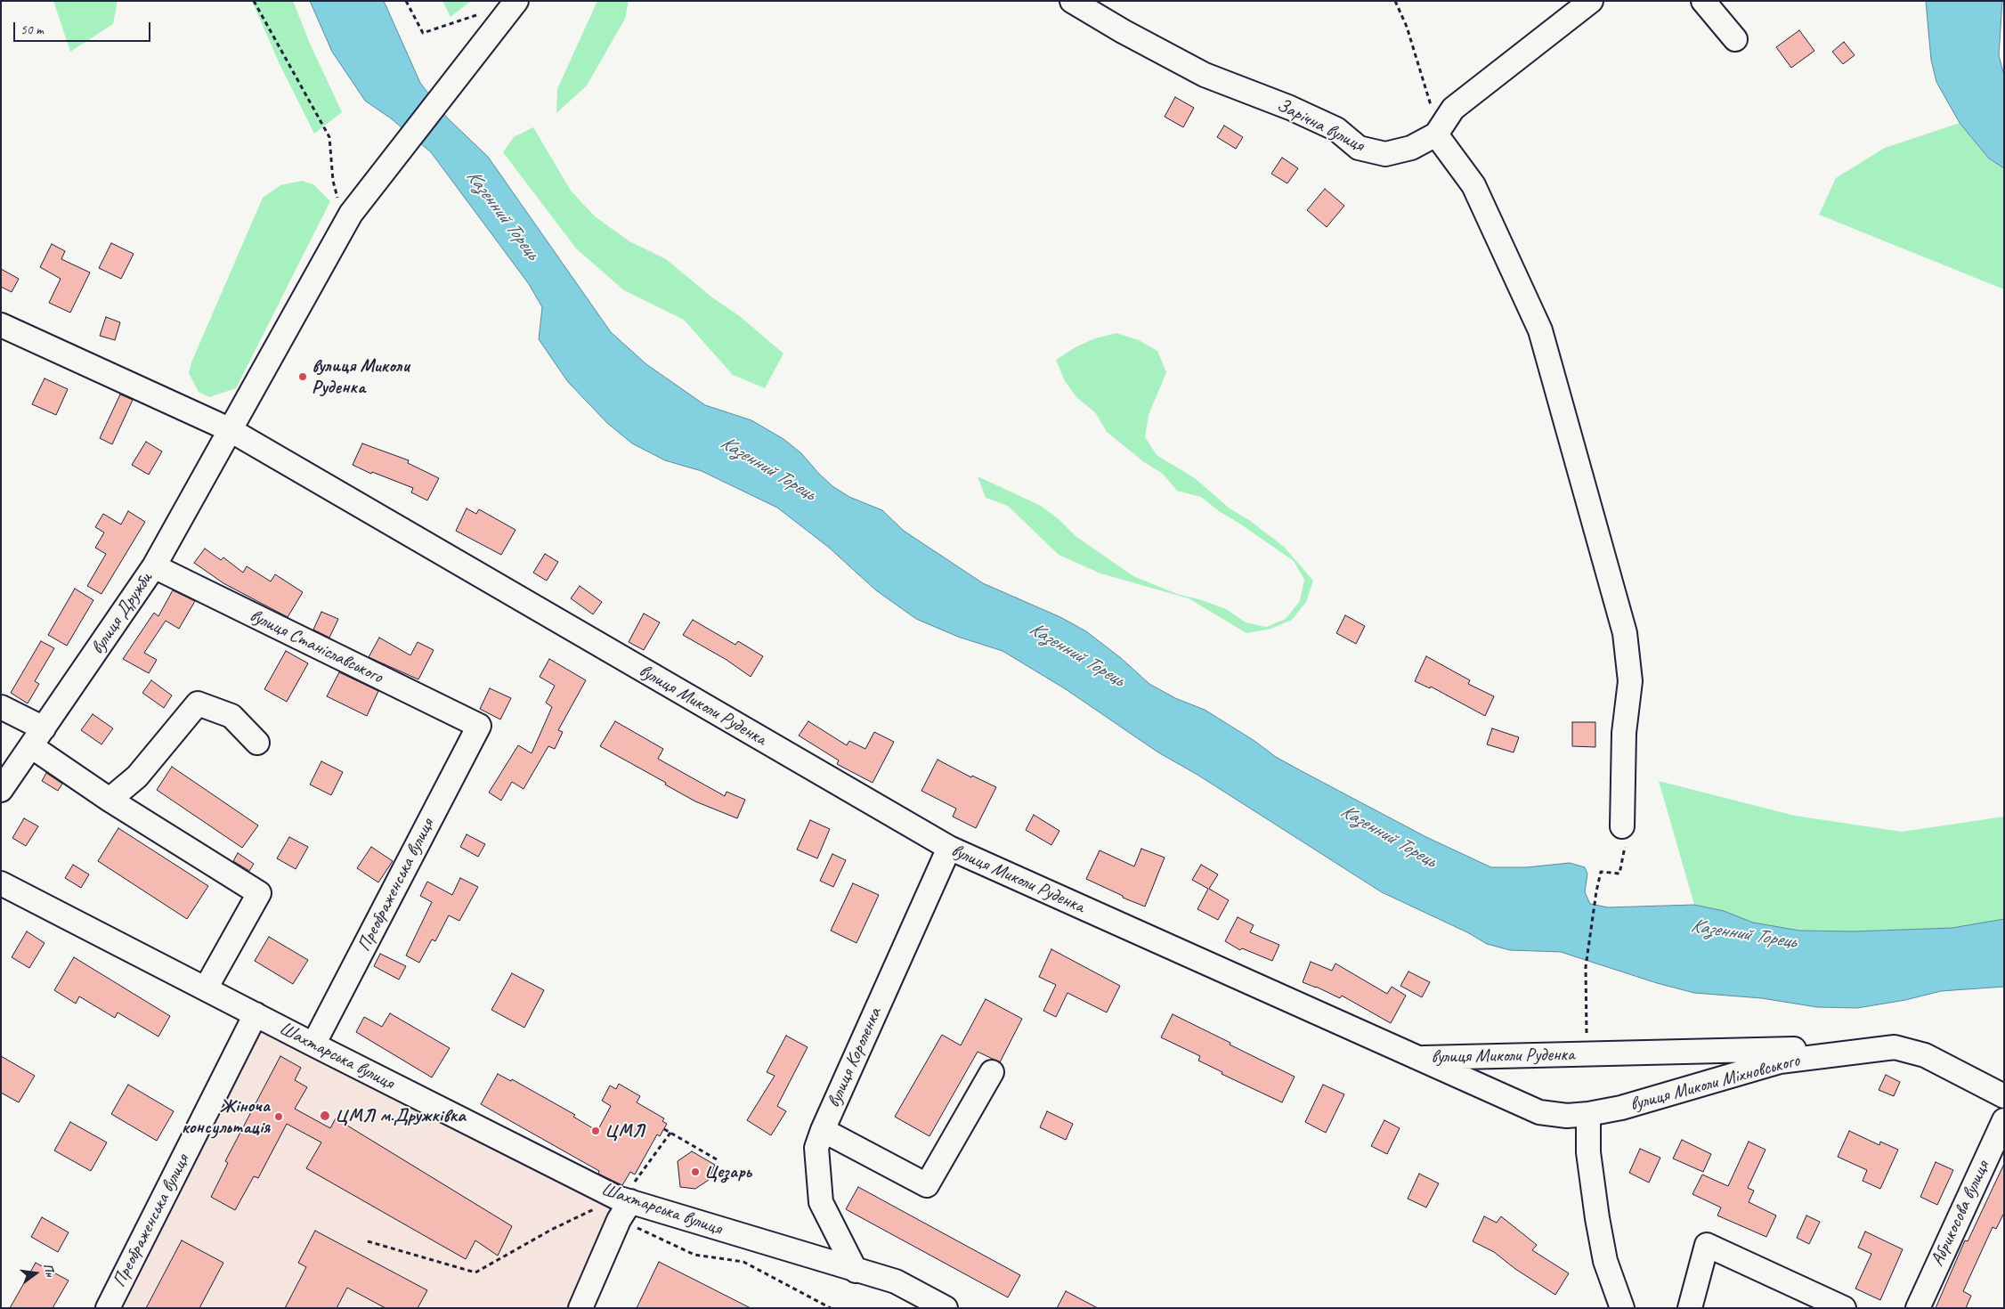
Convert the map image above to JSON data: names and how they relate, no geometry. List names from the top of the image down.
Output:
{
  "streets": {
    "street": [
      "Зарічна вулиця",
      "вулиця Дружби",
      "вулиця Станіславського",
      "вулиця Миколи Руденка",
      "Преображенська вулиця",
      "Шахтарська вулиця",
      "вулиця Короленка",
      "вулиця Миколи Міхновського",
      "Абрикосова вулиця"
    ]
  },
  "crossings": [
    ["вулиця Дружби", "вулиця Станіславського"],
    ["вулиця Дружби", "вулиця Миколи Руденка"],
    ["вулиця Станіславського", "Преображенська вулиця"],
    ["вулиця Миколи Руденка", "вулиця Короленка"],
    ["вулиця Миколи Руденка", "вулиця Миколи Міхновського"],
    ["Преображенська вулиця", "Шахтарська вулиця"],
    ["Шахтарська вулиця", "вулиця Короленка"]
  ],
  "water": ["Казенний Торець"],
  "places": [
    "вулиця Миколи Руденка",
    "ЦМЛ м.Дружківка",
    "Жіноча консультація",
    "ЦМЛ",
    "Цезарь"
  ],
  "scale_bar": "50 m",
  "north": "right"
}
